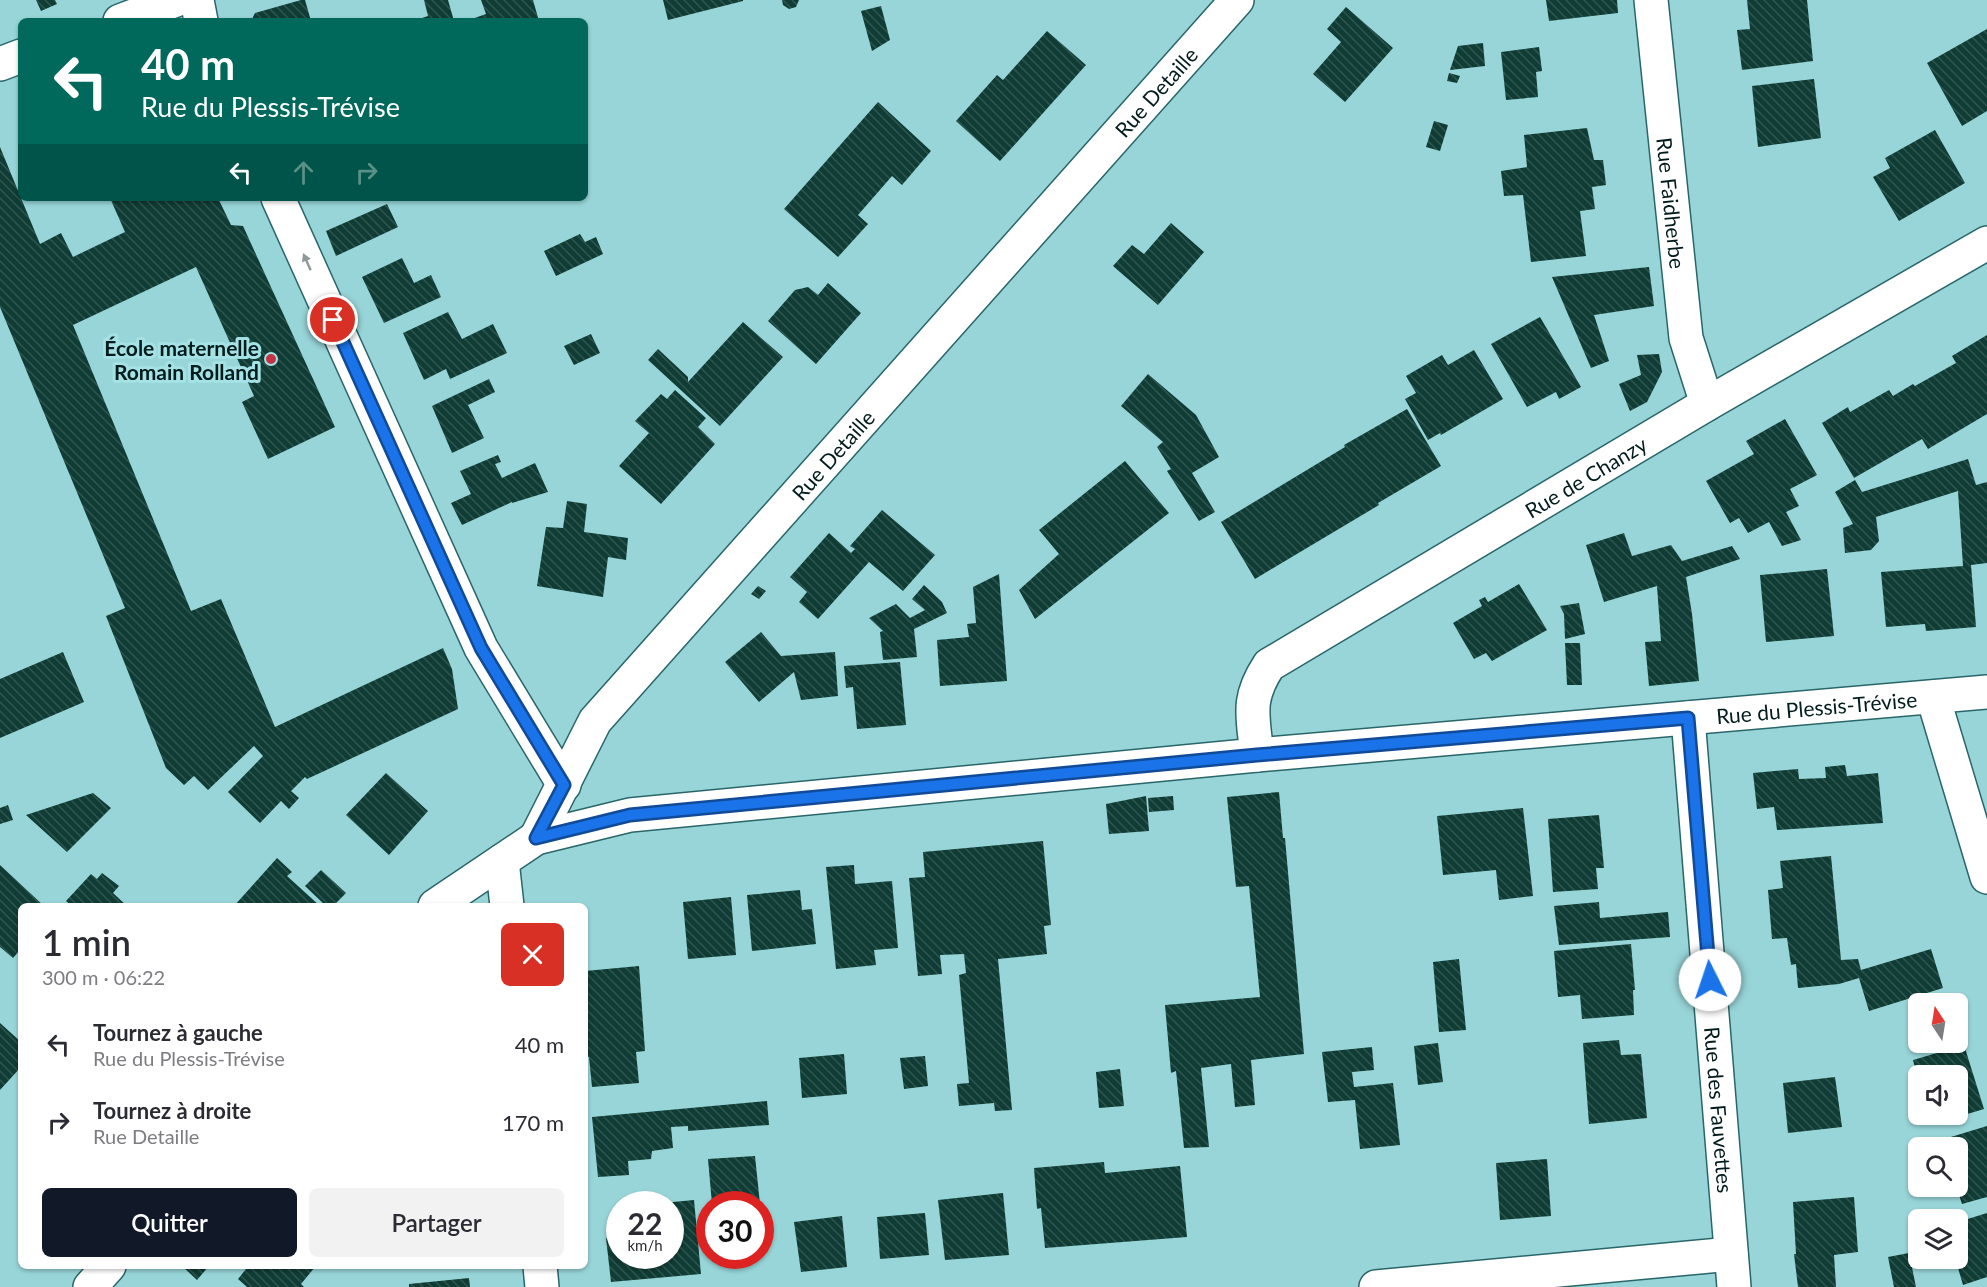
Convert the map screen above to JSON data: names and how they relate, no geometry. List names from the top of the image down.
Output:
{
  "streets": {
    "street": [
      "Rue Detaille",
      "Rue Faidherbe",
      "Rue de Chanzy",
      "Rue du Plessis-Trévise",
      "Rue des Fauvettes"
    ]
  },
  "crossings": [
    ["Rue Detaille", "Rue du Plessis-Trévise"],
    ["Rue Faidherbe", "Rue de Chanzy"],
    ["Rue de Chanzy", "Rue du Plessis-Trévise"],
    ["Rue du Plessis-Trévise", "Rue des Fauvettes"]
  ],
  "places": ["École maternelle Romain Rolland"],
  "north": "top",
  "page": {
    "turn": ["40 m", "Rue du Plessis-Trévise"],
    "heading": ["1 min", "300 m · 06:22"],
    "list": [
      {
        "name": "Tournez à gauche",
        "note": "Rue du Plessis-Trévise",
        "value": "40 m"
      },
      {
        "name": "Tournez à droite",
        "note": "Rue Detaille",
        "value": "170 m"
      }
    ],
    "buttons": ["Quitter", "Partager"],
    "speed": "22 km/h",
    "limit": "30"
  }
}
